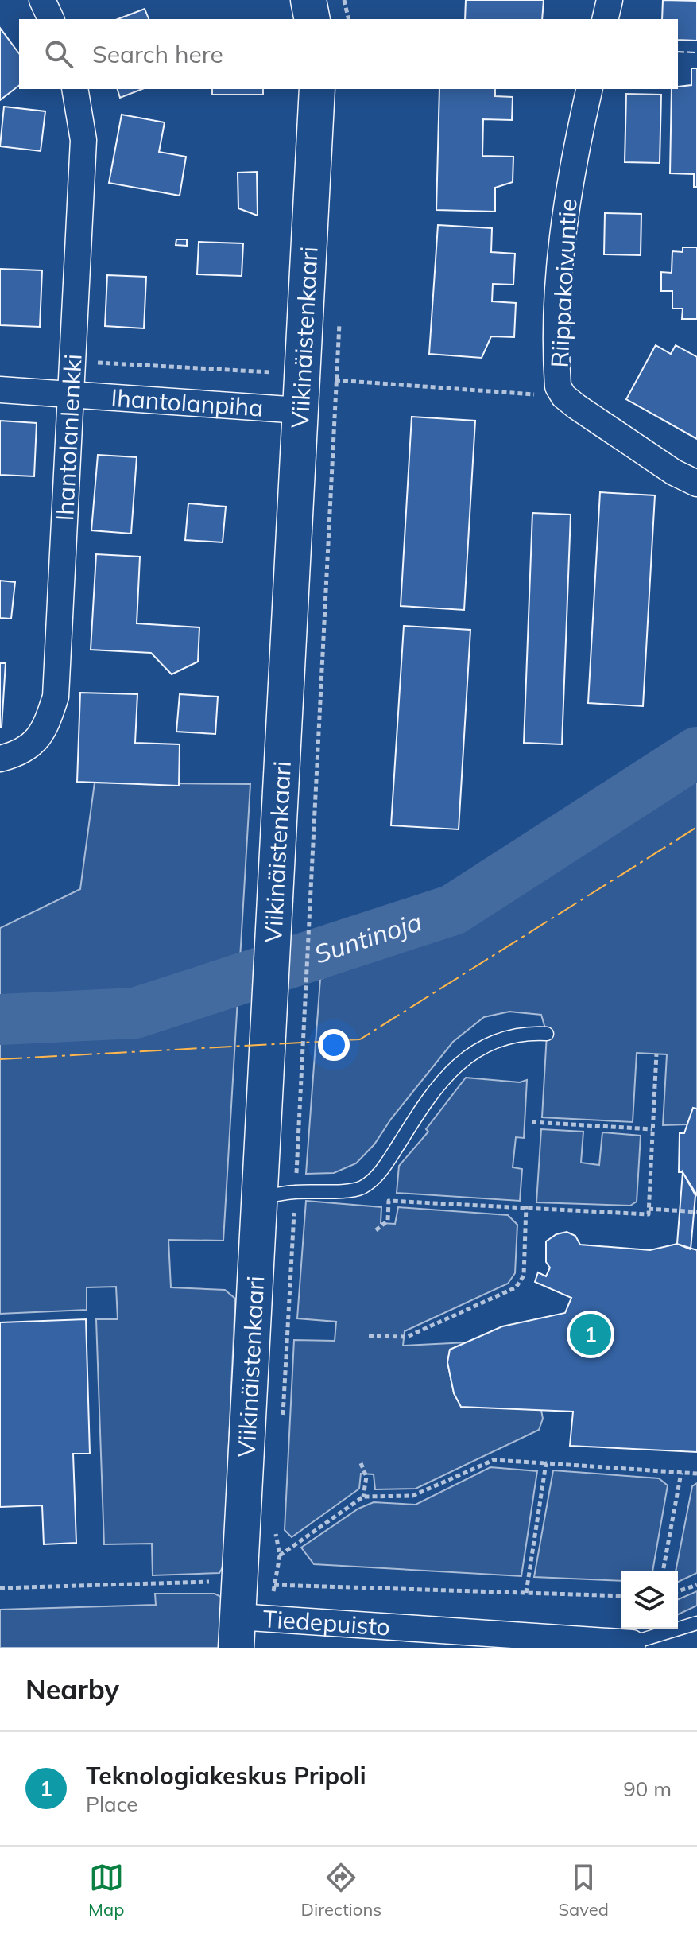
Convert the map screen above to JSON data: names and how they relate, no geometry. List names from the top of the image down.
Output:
{
  "streets": {
    "street": [
      "Riippakoivuntie",
      "Viikinäistenkaari",
      "Ihantolanpiha",
      "Ihantolanlenkki",
      "Tiedepuisto"
    ]
  },
  "crossings": [
    ["Viikinäistenkaari", "Ihantolanpiha"],
    ["Viikinäistenkaari", "Tiedepuisto"],
    ["Ihantolanpiha", "Ihantolanlenkki"]
  ],
  "water": ["Suntinoja"],
  "page": {
    "search": "Search here",
    "pins": "1",
    "heading": "Nearby",
    "list": [
      {
        "mark": "1",
        "name": "Teknologiakeskus Pripoli",
        "note": "Place",
        "value": "90 m"
      }
    ],
    "nav": ["Map", "Directions", "Saved"]
  }
}
